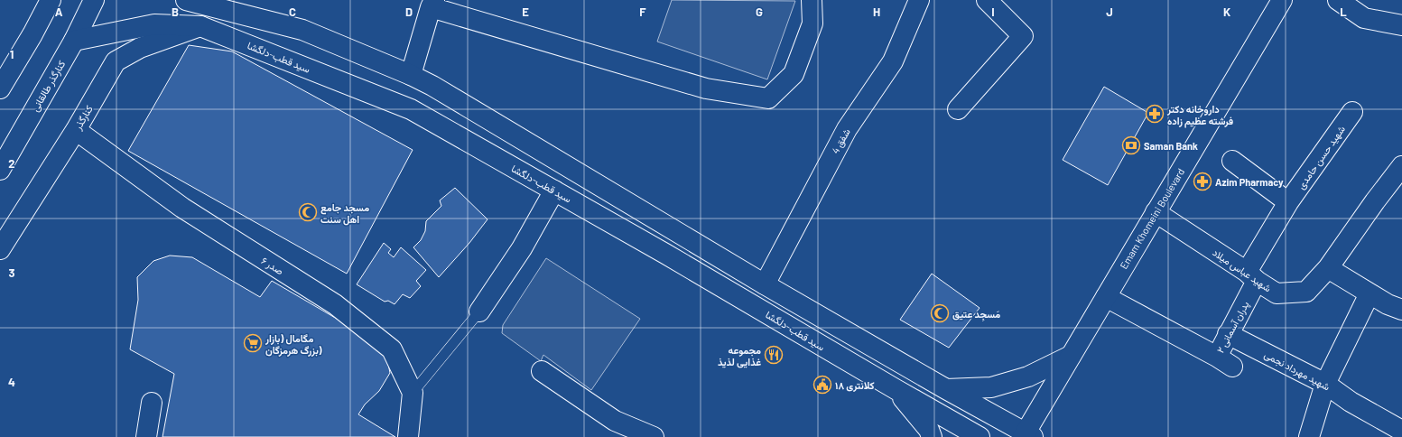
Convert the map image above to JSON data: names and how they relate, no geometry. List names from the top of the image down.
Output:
{
  "streets": {
    "street": [
      "سید قطب-دلگشا",
      "کنارگذر طالقانی",
      "کنارگذر",
      "شفق 4",
      "شهید حسن حامدی",
      "Emam Khomeini Boulevard",
      "صدر ۶",
      "شهید عباس میلاد",
      "پدران آسمانی ۲",
      "شهید مهرداد نجمی"
    ]
  },
  "crossings": [
    ["سید قطب-دلگشا", "کنارگذر طالقانی"],
    ["سید قطب-دلگشا", "کنارگذر"],
    ["کنارگذر", "صدر ۶"],
    ["شهید حسن حامدی", "شهید عباس میلاد"],
    ["شهید حسن حامدی", "پدران آسمانی ۲"],
    ["Emam Khomeini Boulevard", "شهید عباس میلاد"],
    ["Emam Khomeini Boulevard", "پدران آسمانی ۲"],
    ["شهید عباس میلاد", "پدران آسمانی ۲"],
    ["پدران آسمانی ۲", "شهید مهرداد نجمی"]
  ],
  "places": {
    "pharmacy": ["داروخانه دکتر فرشته عظیم زاده", "Azim Pharmacy"],
    "bank": ["Saman Bank"],
    "mosque": ["مسجد جامع اهل سنت", "مَسجِد عتیق"],
    "supermarket": ["مگامال (بازار بزرگ هرمزگان)"],
    "restaurant": ["مجموعه غذایی لذیذ"],
    "public building": ["کلانتری ۱۸"]
  },
  "grid": {
    "columns": [
      "A",
      "B",
      "C",
      "D",
      "E",
      "F",
      "G",
      "H",
      "I",
      "J",
      "K",
      "L"
    ],
    "rows": [
      "1",
      "2",
      "3",
      "4"
    ]
  }
}
